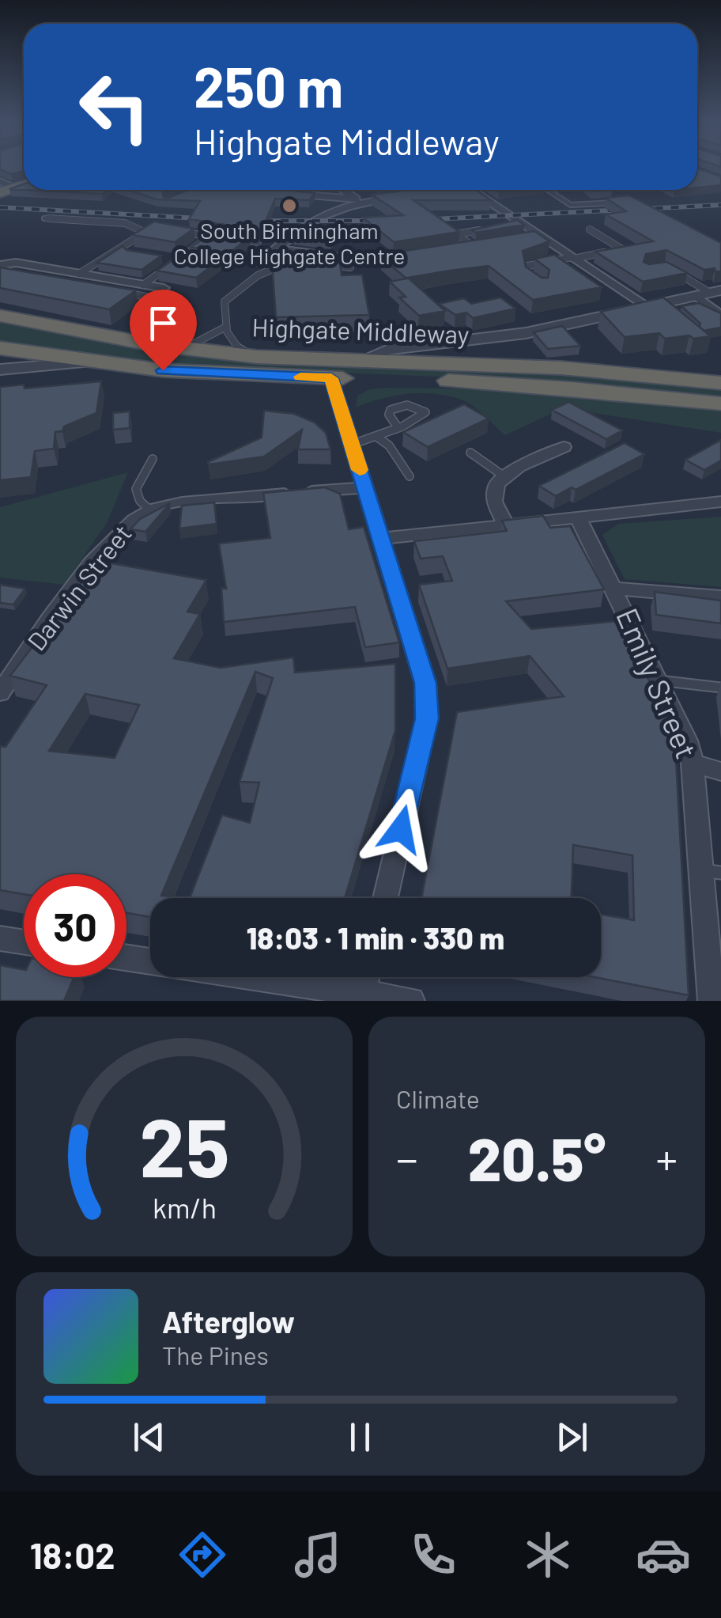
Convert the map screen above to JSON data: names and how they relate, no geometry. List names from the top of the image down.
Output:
{
  "streets": {
    "highway": ["Highgate Middleway"],
    "street": ["Darwin Street", "Emily Street"]
  },
  "places": ["South Birmingham College Highgate Centre"],
  "page": {
    "turn": ["250 m", "Highgate Middleway"],
    "limit": "30",
    "trip": "18:03 · 1 min · 330 m",
    "tile": "Climate",
    "heat": ["−", "20.5°", "+"],
    "song": ["Afterglow", "The Pines"],
    "tabs": "18:02",
    "gauge": ["25", "km/h"]
  }
}
